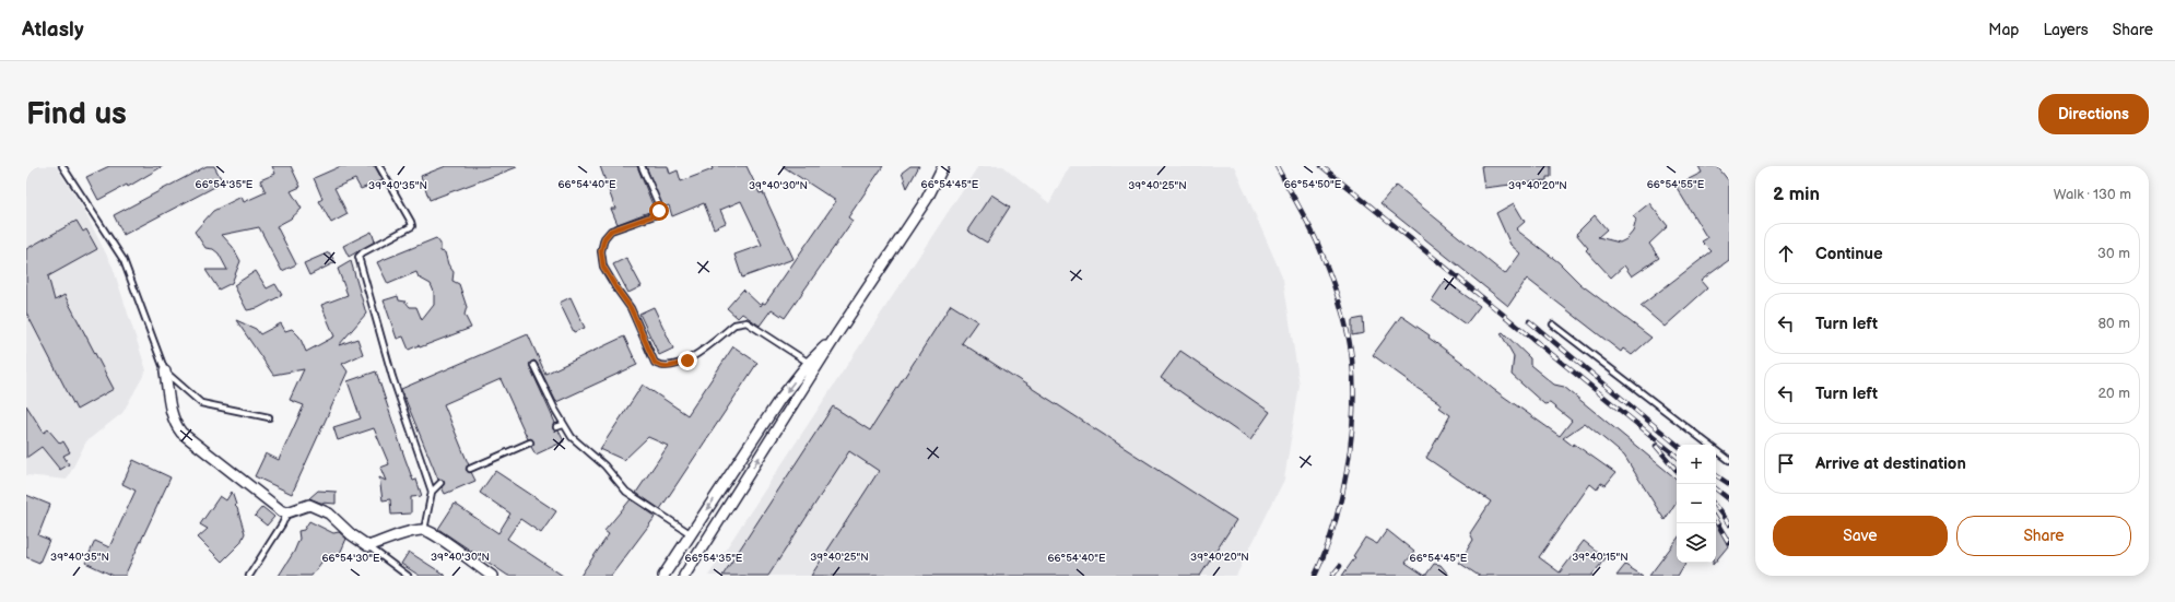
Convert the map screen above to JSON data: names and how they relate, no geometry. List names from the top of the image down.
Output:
{
  "page": {
    "header": "Atlasly",
    "nav": ["Map", "Layers", "Share"],
    "buttons": [
      "Directions",
      ["Save", "Share"]
    ],
    "title": "Find us",
    "heading": ["2 min", "Walk · 130 m"],
    "list": [
      ["Continue", "30 m"],
      ["Turn left", "80 m"],
      ["Turn left", "20 m"],
      "Arrive at destination"
    ],
    "map_buttons": ["+", "−"]
  },
  "coordinates": [
    "66°54'55\"E",
    "66°54'35\"E",
    "66°54'40\"E",
    "66°54'45\"E",
    "66°54'50\"E",
    "39°40'35\"N",
    "39°40'30\"N",
    "39°40'25\"N",
    "39°40'20\"N",
    "39°40'15\"N",
    "66°54'30\"E"
  ]
}
